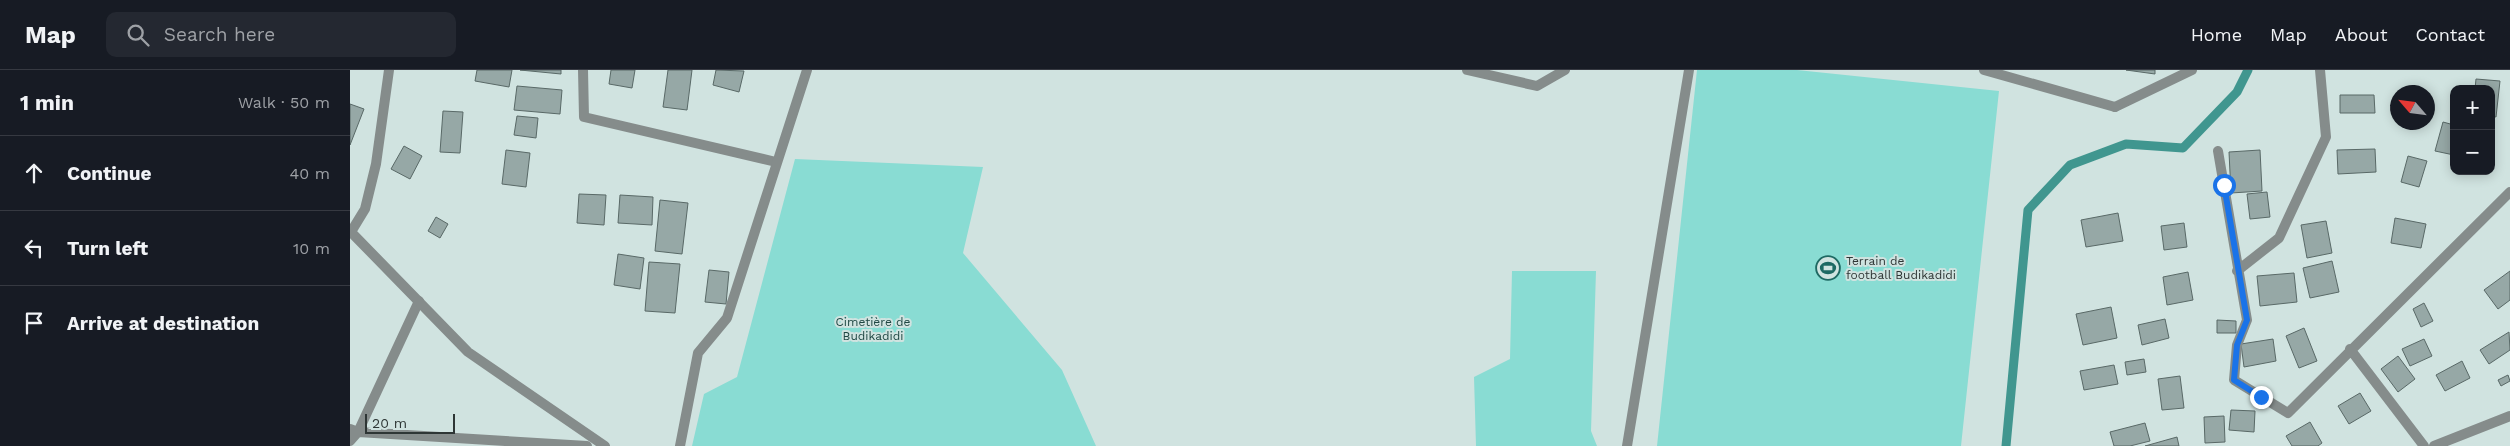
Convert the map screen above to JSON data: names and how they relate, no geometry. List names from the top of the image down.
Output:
{
  "parks": ["Cimetière de Budikadidi"],
  "places": {
    "sports": ["Terrain de football Budikadidi"]
  },
  "scale_bar": "20 m",
  "north": "top left",
  "page": {
    "header": "Map",
    "search": "Search here",
    "nav": [
      "Home",
      "Map",
      "About",
      "Contact"
    ],
    "heading": ["1 min", "Walk · 50 m"],
    "map_buttons": ["+", "−"],
    "list": [
      ["Continue", "40 m"],
      ["Turn left", "10 m"],
      "Arrive at destination"
    ],
    "scale": "20 m"
  }
}
